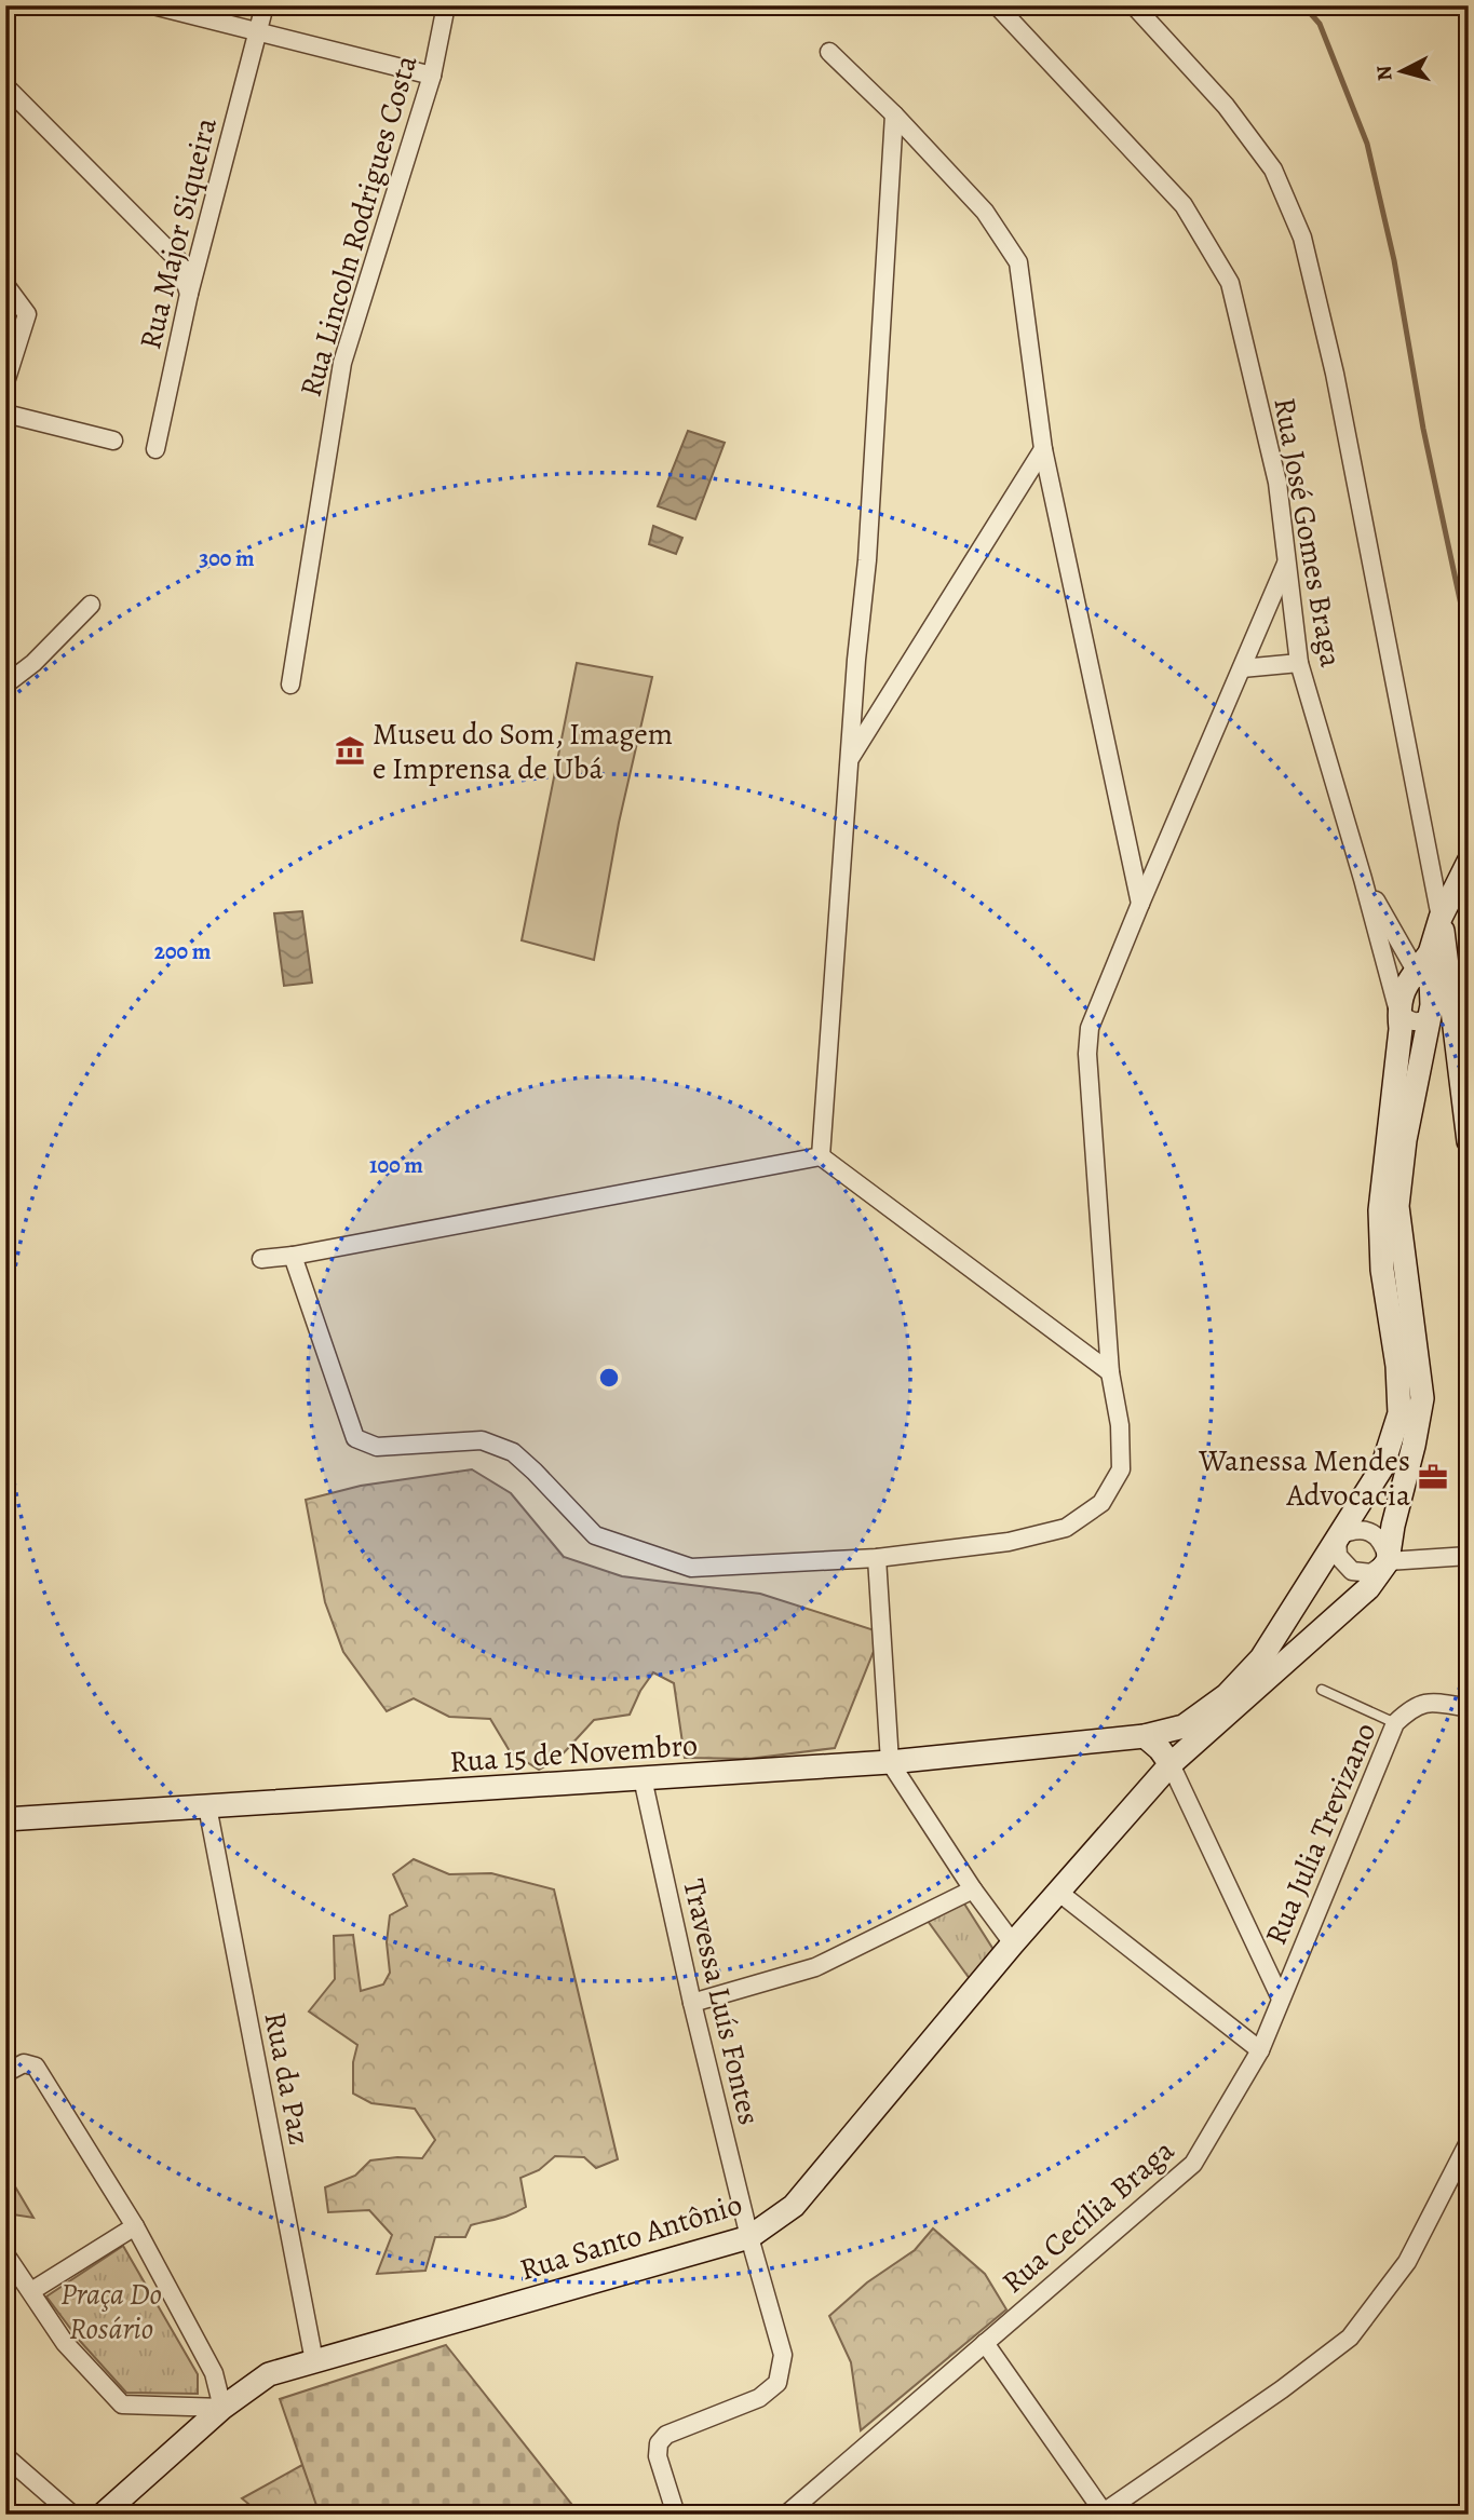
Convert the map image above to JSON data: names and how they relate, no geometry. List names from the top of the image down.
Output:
{
  "streets": {
    "street": [
      "Rua Lincoln Rodrigues Costa",
      "Rua Major Siqueira",
      "Rua José Gomes Braga",
      "Rua 15 de Novembro",
      "Rua Julia Trevizano",
      "Travessa Luís Fontes",
      "Rua da Paz",
      "Rua Cecília Braga",
      "Rua Santo Antônio"
    ]
  },
  "crossings": [
    ["Rua 15 de Novembro", "Travessa Luís Fontes"],
    ["Rua 15 de Novembro", "Rua da Paz"],
    ["Rua 15 de Novembro", "Rua Santo Antônio"],
    ["Rua Julia Trevizano", "Rua Cecília Braga"],
    ["Travessa Luís Fontes", "Rua Santo Antônio"],
    ["Rua da Paz", "Rua Santo Antônio"]
  ],
  "parks": ["Praça Do Rosário"],
  "places": {
    "museum": ["Museu do Som, Imagem e Imprensa de Ubá"],
    "office": ["Wanessa Mendes Advocacia"]
  },
  "north": "left",
  "rings": ["300 m", "200 m", "100 m"]
}
